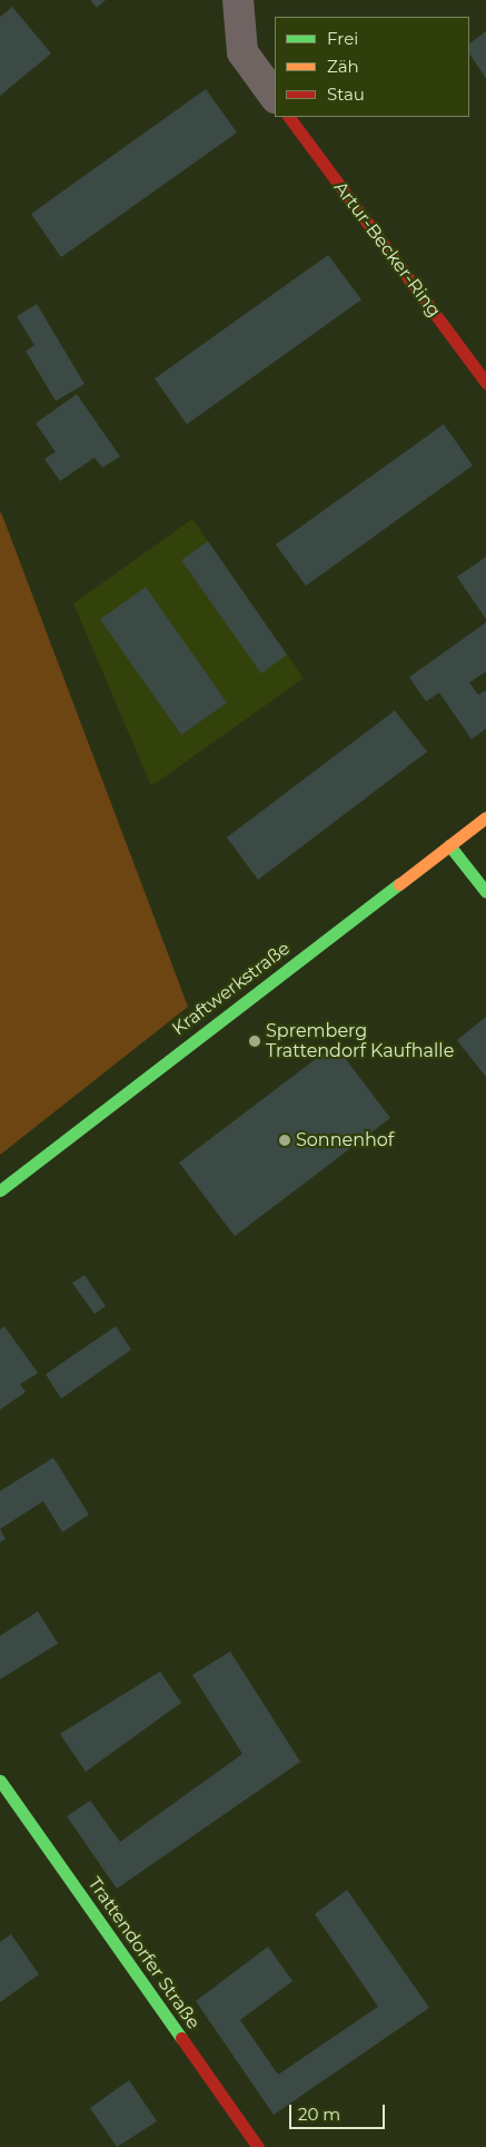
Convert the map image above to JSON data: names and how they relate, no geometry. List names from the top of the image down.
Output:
{
  "streets": {
    "street": ["Artur-Becker-Ring", "Kraftwerkstraße", "Trattendorfer Straße"]
  },
  "places": ["Spremberg Trattendorf Kaufhalle", "Sonnenhof"],
  "legend": ["Frei", "Zäh", "Stau"],
  "scale_bar": "20 m"
}
